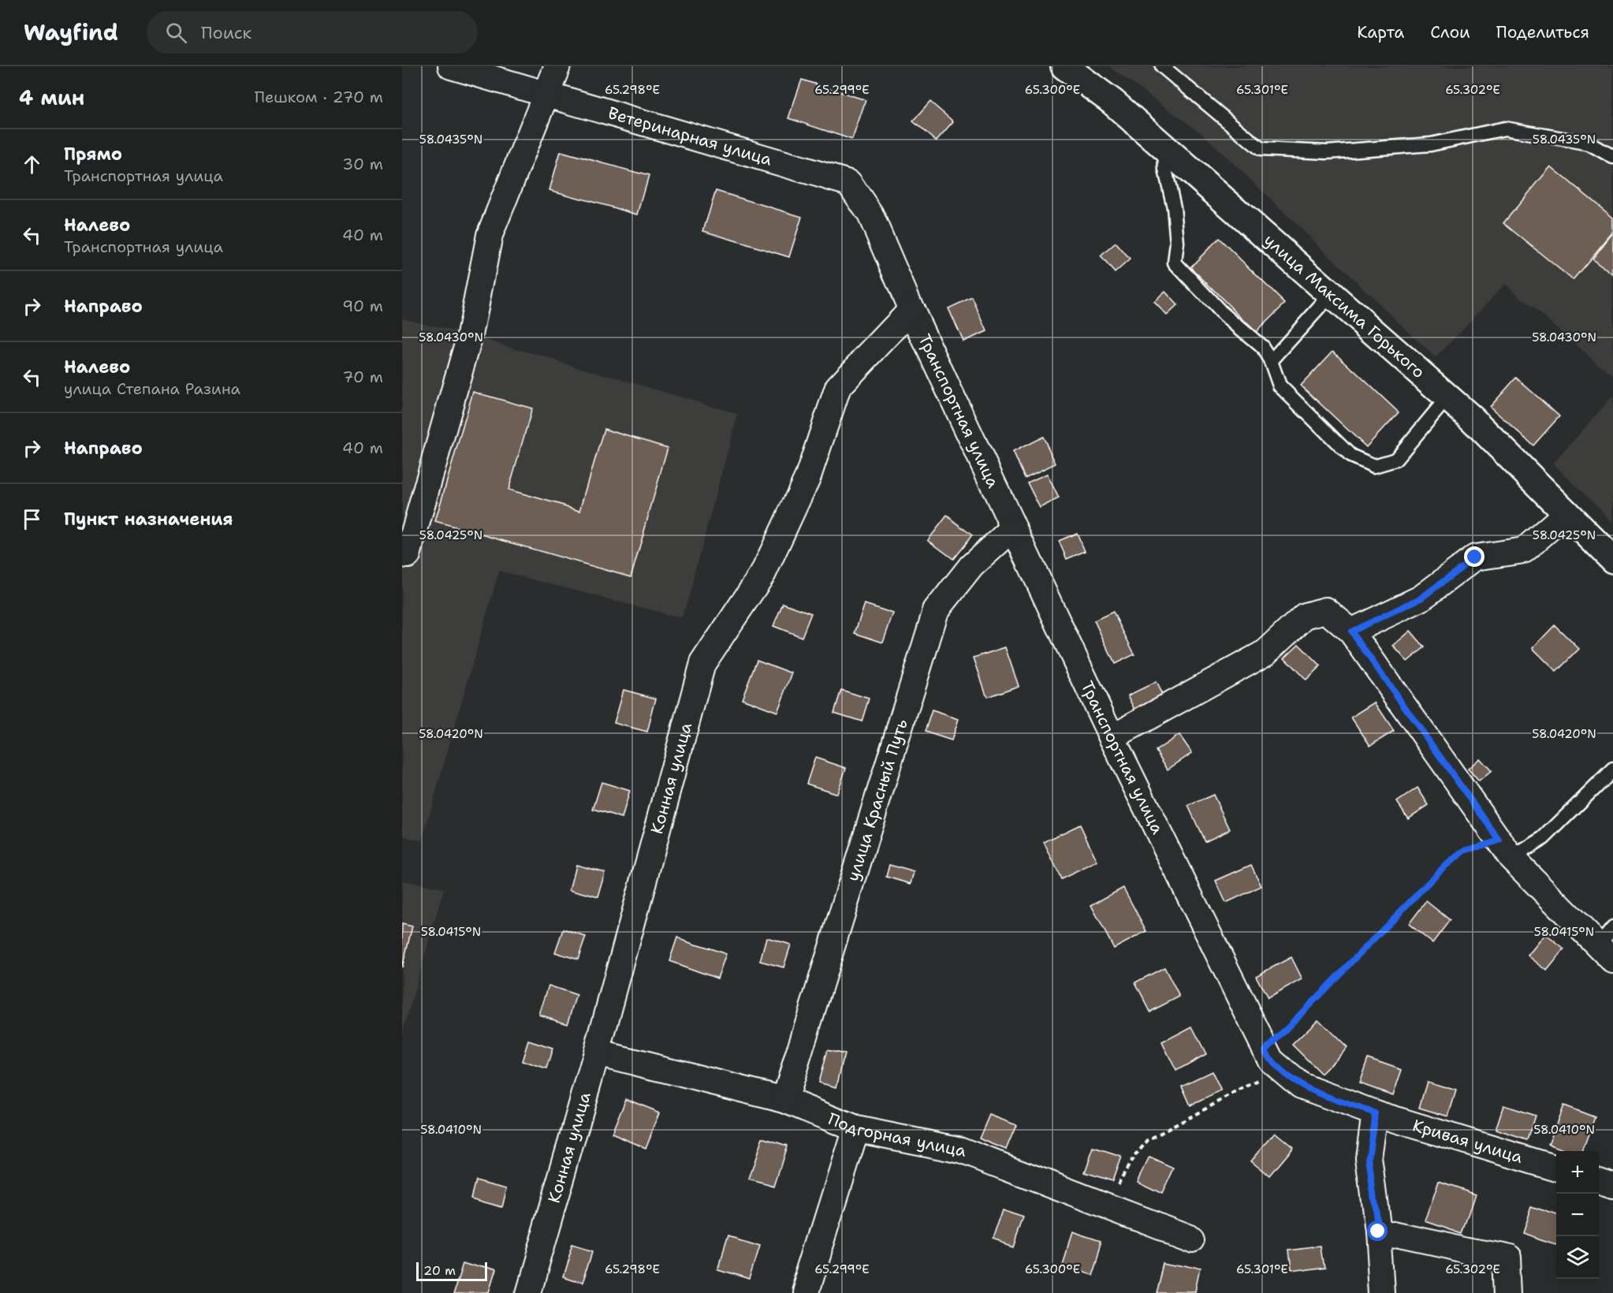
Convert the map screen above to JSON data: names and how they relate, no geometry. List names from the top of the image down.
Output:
{
  "streets": {
    "street": [
      "Ветеринарная улица",
      "улица Максима Горького",
      "Транспортная улица",
      "Конная улица",
      "улица Красный Путь",
      "Подгорная улица",
      "Кривая улица"
    ]
  },
  "crossings": [
    ["Ветеринарная улица", "Транспортная улица"],
    ["Транспортная улица", "Конная улица"],
    ["Транспортная улица", "улица Красный Путь"],
    ["Транспортная улица", "Кривая улица"],
    ["Конная улица", "Подгорная улица"],
    ["улица Красный Путь", "Подгорная улица"]
  ],
  "scale_bar": "20 m",
  "page": {
    "header": "Wayfind",
    "search": "Поиск",
    "nav": ["Карта", "Слои", "Поделиться"],
    "heading": ["4 мин", "Пешком · 270 m"],
    "list": [
      ["Прямо", "Транспортная улица", "30 m"],
      ["Налево", "Транспортная улица", "40 m"],
      ["Направо", "90 m"],
      ["Налево", "улица Степана Разина", "70 m"],
      ["Направо", "40 m"],
      "Пункт назначения"
    ],
    "map_buttons": ["+", "−"],
    "scale": "20 m"
  },
  "coordinates": [
    "65.298°E",
    "65.299°E",
    "65.300°E",
    "65.301°E",
    "65.302°E",
    "58.0435°N",
    "58.0430°N",
    "58.0425°N",
    "58.0420°N",
    "58.0415°N",
    "58.0410°N"
  ]
}
